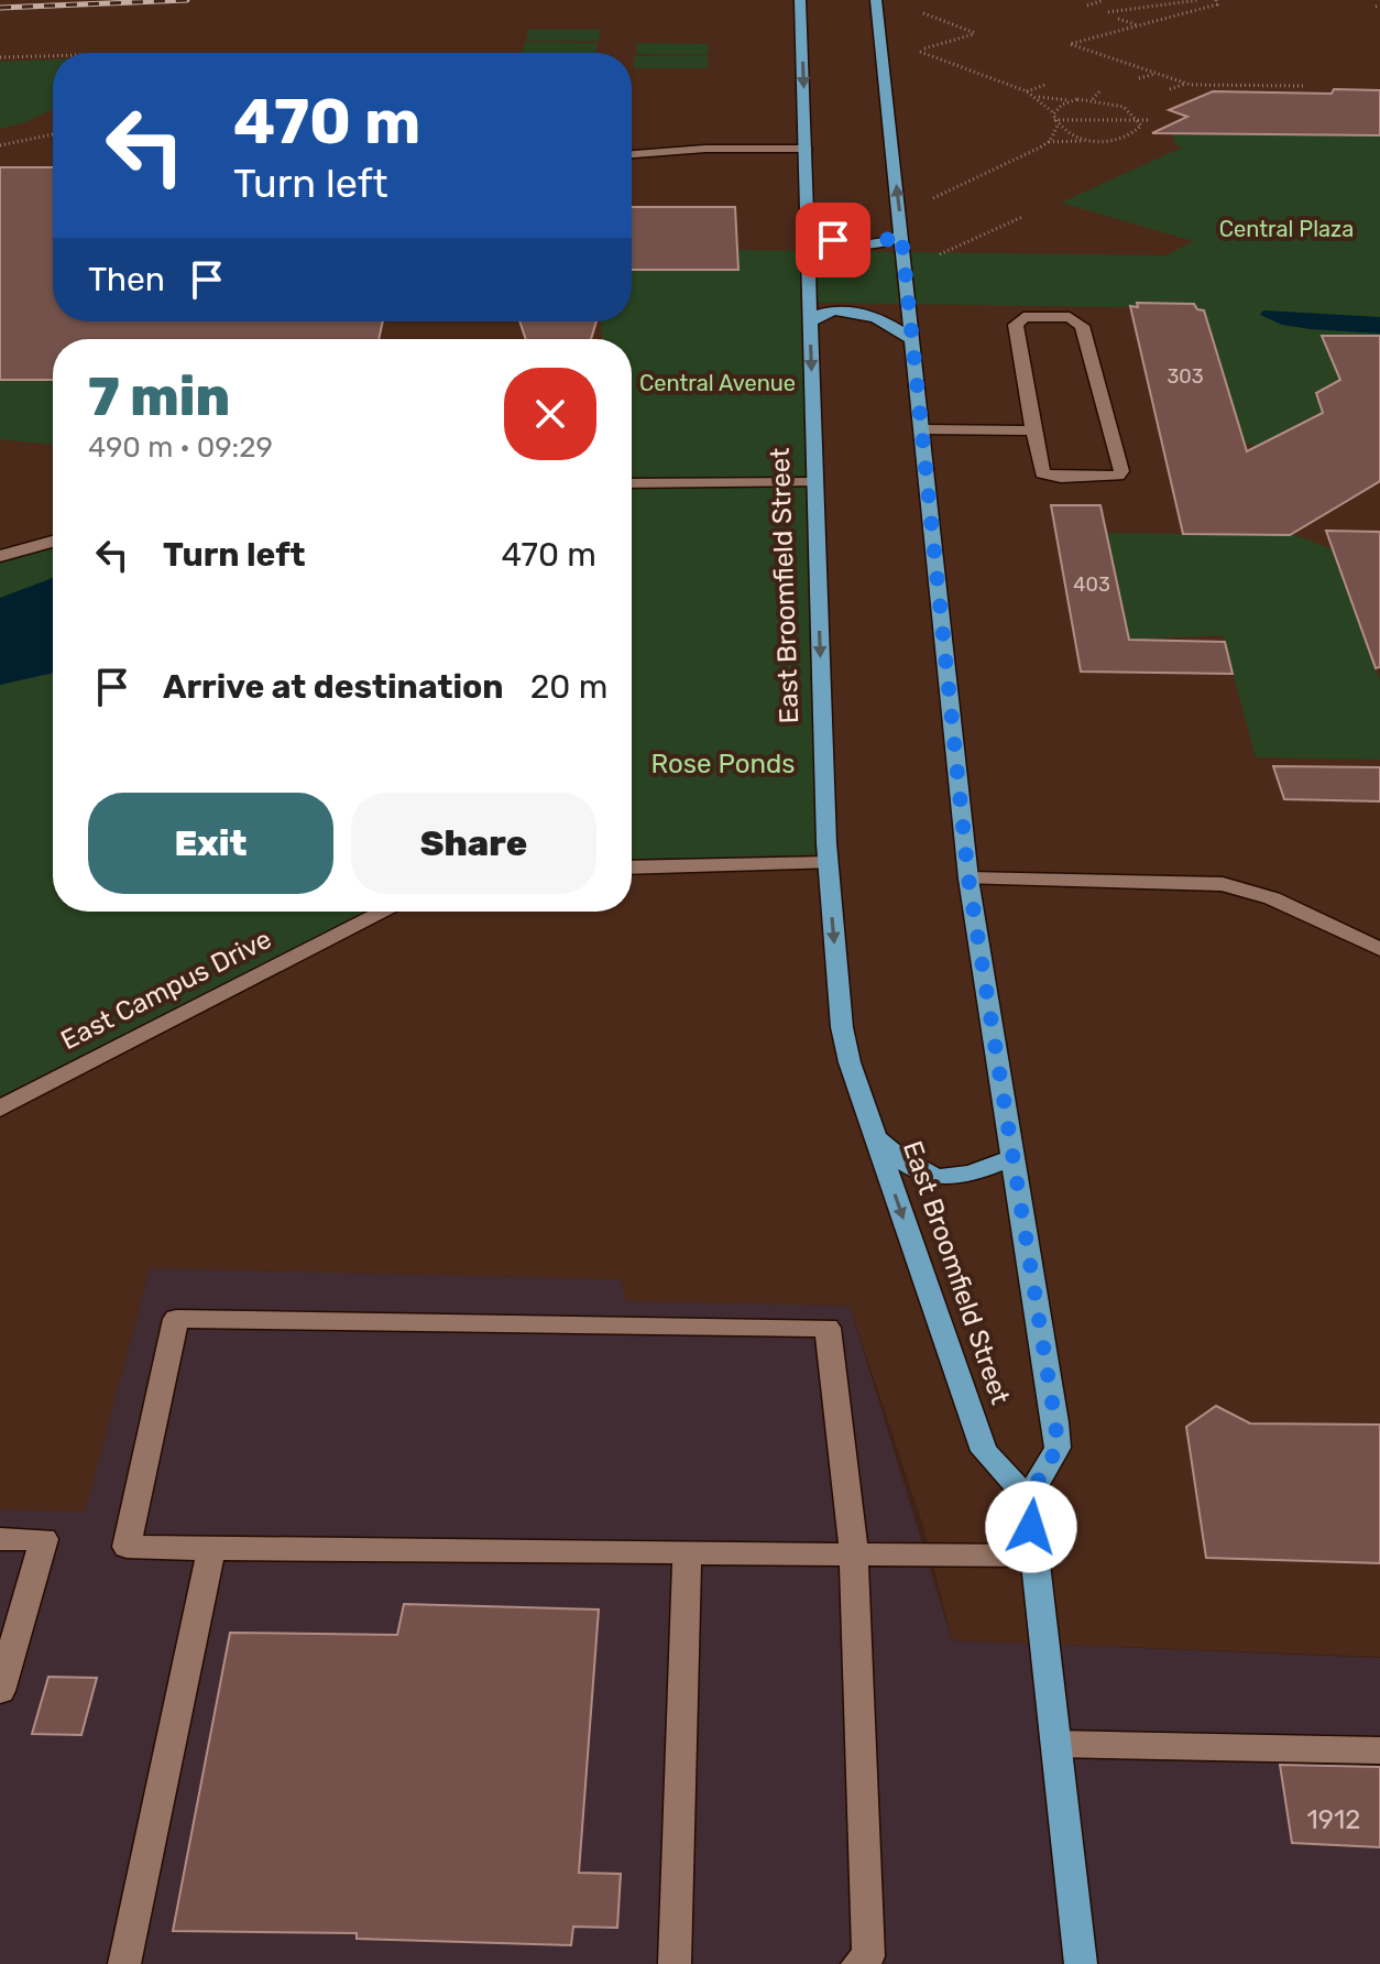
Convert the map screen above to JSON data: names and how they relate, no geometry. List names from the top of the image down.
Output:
{
  "streets": {
    "main road": ["East Broomfield Street"],
    "street": ["East Campus Drive"]
  },
  "parks": ["Central Plaza", "Central Avenue", "Rose Ponds"],
  "house_numbers": ["303", "403", "1912"],
  "page": {
    "turn": ["470 m", "Turn left"],
    "then": "Then",
    "heading": ["7 min", "490 m · 09:29"],
    "list": [
      {
        "name": "Turn left",
        "value": "470 m"
      },
      {
        "name": "Arrive at destination",
        "value": "20 m"
      }
    ],
    "buttons": ["Exit", "Share"]
  }
}
